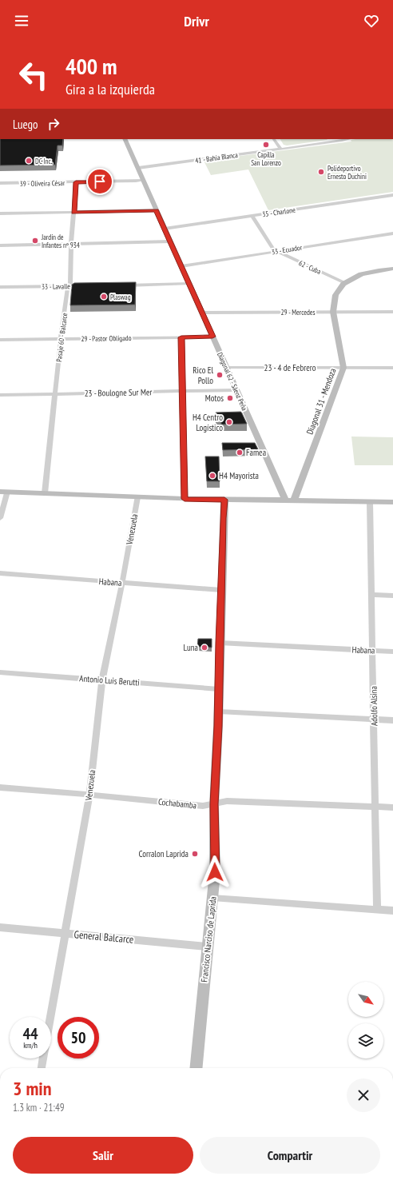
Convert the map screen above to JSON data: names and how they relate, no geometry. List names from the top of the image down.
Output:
{
  "streets": {
    "street": [
      "41 - Bahía Blanca",
      "39 - Oliveira César",
      "35 - Charlone",
      "33 - Ecuador",
      "62 - Cuba",
      "33 - Lavalle",
      "29 - Mercedes",
      "Pasaje 60 - Balcarce",
      "29 - Pastor Obligado",
      "23 - 4 de Febrero",
      "Diagonal 62 - Sáenz Peña",
      "23 - Boulogne Sur Mer",
      "Diagonal 31 - Mendoza",
      "Venezuela",
      "Habana",
      "Antonio Luis Berutti",
      "Adolfo Alsina",
      "Cochabamba",
      "General Balcarce",
      "Francisco Narciso de Laprida"
    ]
  },
  "crossings": [
    ["41 - Bahía Blanca", "Diagonal 62 - Sáenz Peña"],
    ["39 - Oliveira César", "Pasaje 60 - Balcarce"],
    ["39 - Oliveira César", "Diagonal 62 - Sáenz Peña"],
    ["35 - Charlone", "Diagonal 62 - Sáenz Peña"],
    ["33 - Ecuador", "62 - Cuba"],
    ["33 - Ecuador", "Diagonal 62 - Sáenz Peña"],
    ["62 - Cuba", "Diagonal 31 - Mendoza"],
    ["33 - Lavalle", "Pasaje 60 - Balcarce"],
    ["29 - Mercedes", "Diagonal 62 - Sáenz Peña"],
    ["29 - Mercedes", "Diagonal 31 - Mendoza"],
    ["Pasaje 60 - Balcarce", "29 - Pastor Obligado"],
    ["Pasaje 60 - Balcarce", "23 - Boulogne Sur Mer"],
    ["29 - Pastor Obligado", "Diagonal 62 - Sáenz Peña"],
    ["23 - 4 de Febrero", "Diagonal 62 - Sáenz Peña"],
    ["23 - 4 de Febrero", "Diagonal 31 - Mendoza"],
    ["Diagonal 62 - Sáenz Peña", "23 - Boulogne Sur Mer"],
    ["Diagonal 62 - Sáenz Peña", "Diagonal 31 - Mendoza"],
    ["Venezuela", "Habana"],
    ["Venezuela", "Antonio Luis Berutti"],
    ["Venezuela", "Cochabamba"],
    ["Venezuela", "General Balcarce"],
    ["Habana", "Adolfo Alsina"],
    ["Habana", "Francisco Narciso de Laprida"],
    ["Antonio Luis Berutti", "Francisco Narciso de Laprida"],
    ["Adolfo Alsina", "Cochabamba"],
    ["Cochabamba", "Francisco Narciso de Laprida"],
    ["General Balcarce", "Francisco Narciso de Laprida"]
  ],
  "places": [
    "Capilla San Lorenzo",
    "DC Inc.",
    "Polideportivo Ernesto Duchini",
    "Jardín de Infantes nº 934",
    "Plaswag",
    "Rico El Pollo",
    "Motos",
    "H4 Centro Logístico",
    "Famea",
    "H4 Mayorista",
    "Luna",
    "Corralon Laprida"
  ],
  "north": "bottom right",
  "page": {
    "header": "Drivr",
    "turn": ["400 m", "Gira a la izquierda"],
    "then": "Luego",
    "speed": "44 km/h",
    "limit": "50",
    "heading": ["3 min", "1.3 km · 21:49"],
    "buttons": ["Salir", "Compartir"]
  }
}
